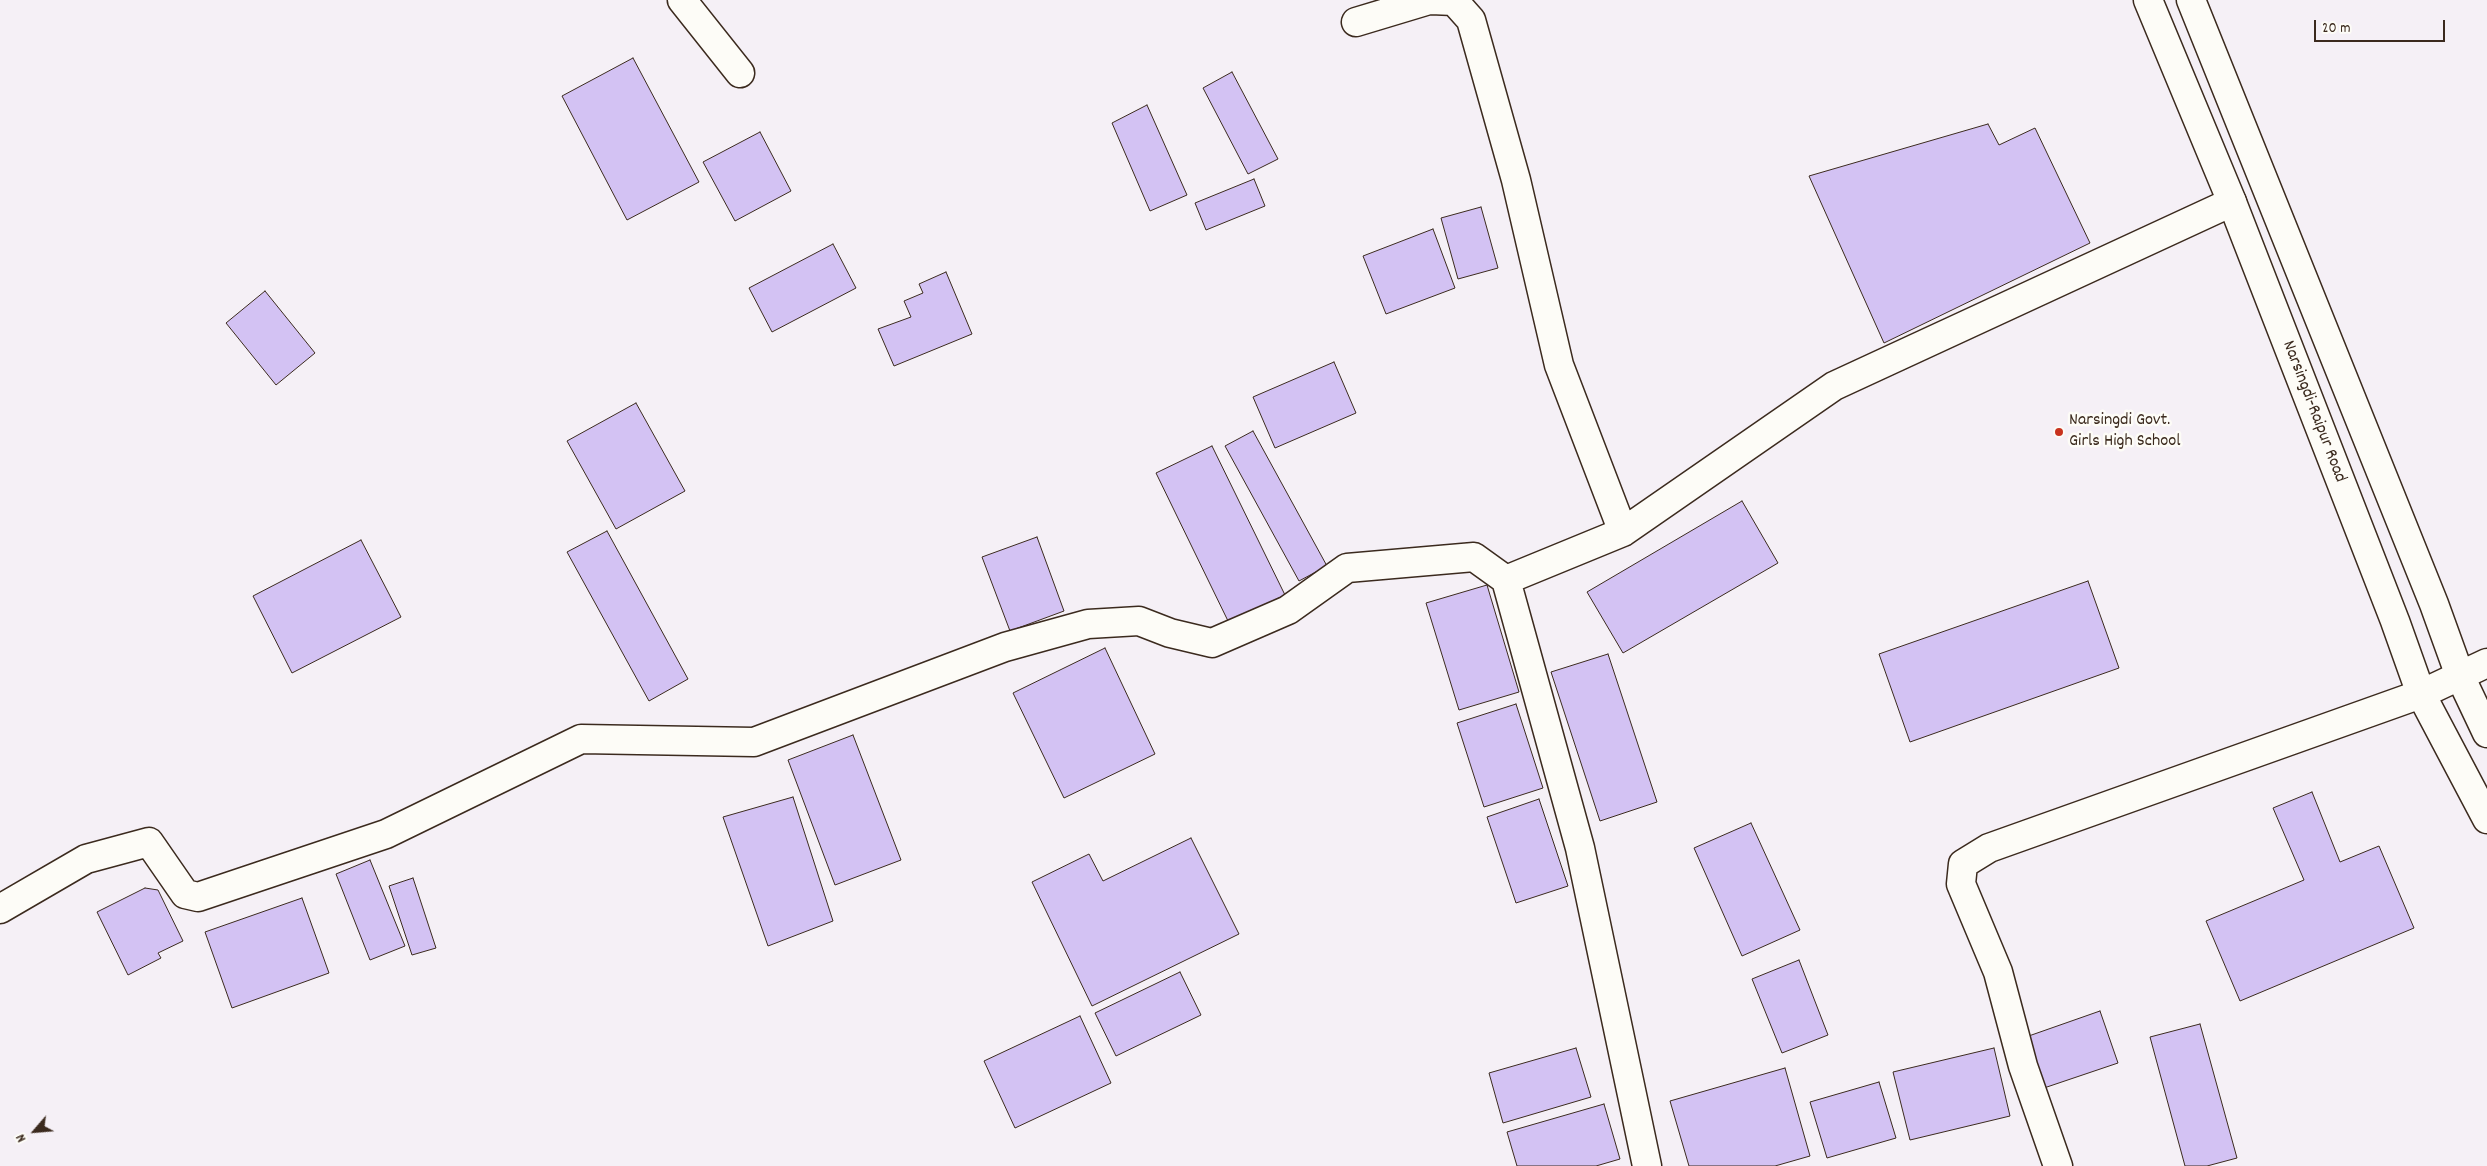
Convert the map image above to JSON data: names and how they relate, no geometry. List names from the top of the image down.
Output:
{
  "streets": {
    "street": ["Narsingdi-Raipur Road"]
  },
  "places": ["Narsingdi Govt. Girls High School"],
  "scale_bar": "20 m",
  "north": "bottom left"
}
